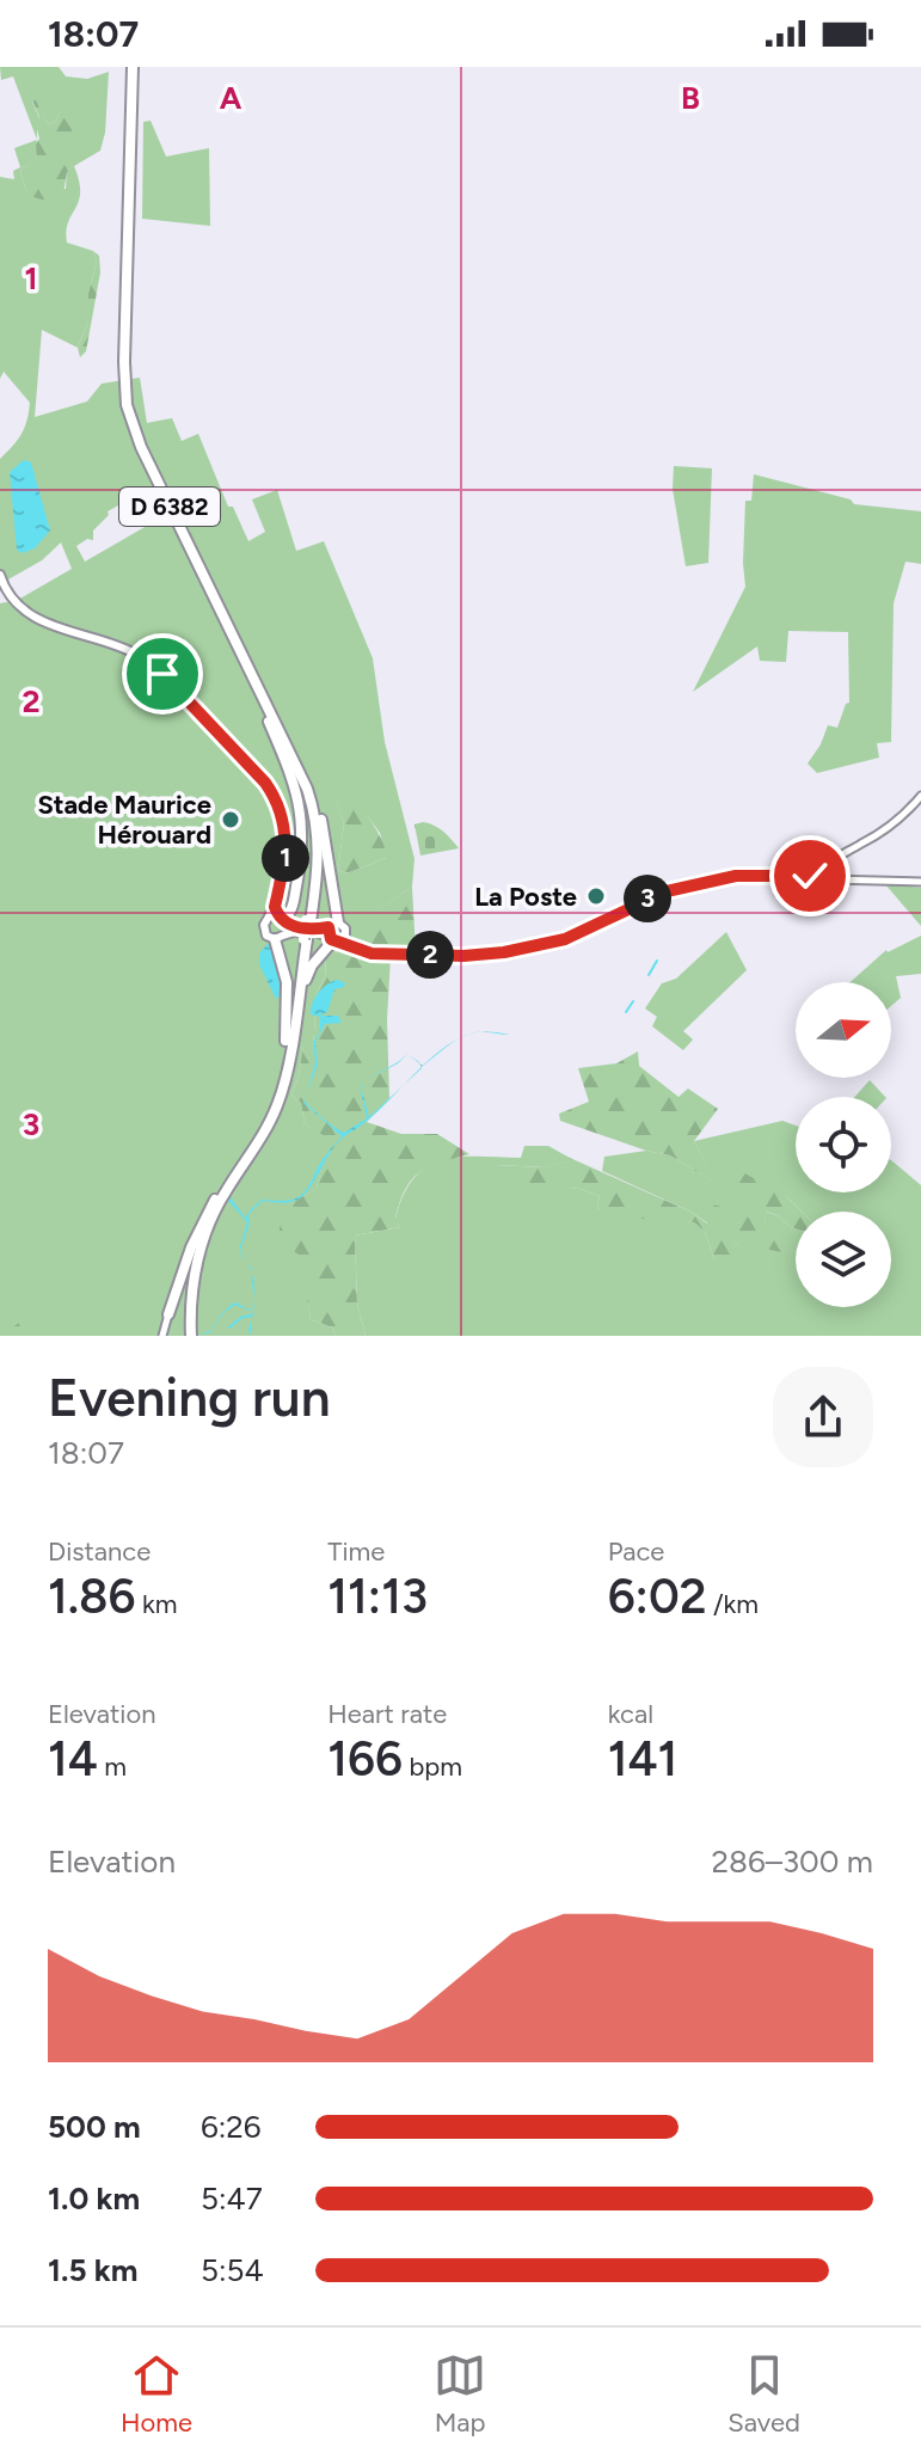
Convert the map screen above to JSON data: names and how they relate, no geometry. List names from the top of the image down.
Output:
{
  "streets": {
    "highway": ["D 6382"]
  },
  "places": ["Stade Maurice Hérouard", "La Poste"],
  "north": "right",
  "page": {
    "status": "18:07",
    "pins": ["1", "3", "2"],
    "heading": ["Evening run", "18:07"],
    "stats": [
      ["Distance", "1.86 km"],
      ["Time", "11:13"],
      ["Pace", "6:02 /km"],
      ["Elevation", "14 m"],
      ["Heart rate", "166 bpm"],
      ["kcal", "141"]
    ],
    "chart": ["Elevation", "286–300 m"],
    "list": [
      {
        "name": "500 m",
        "note": "6:26"
      },
      {
        "name": "1.0 km",
        "note": "5:47"
      },
      {
        "name": "1.5 km",
        "note": "5:54"
      }
    ],
    "tabs": ["Home", "Map", "Saved"]
  },
  "grid": {
    "columns": ["A", "B"],
    "rows": ["1", "2", "3"]
  }
}
